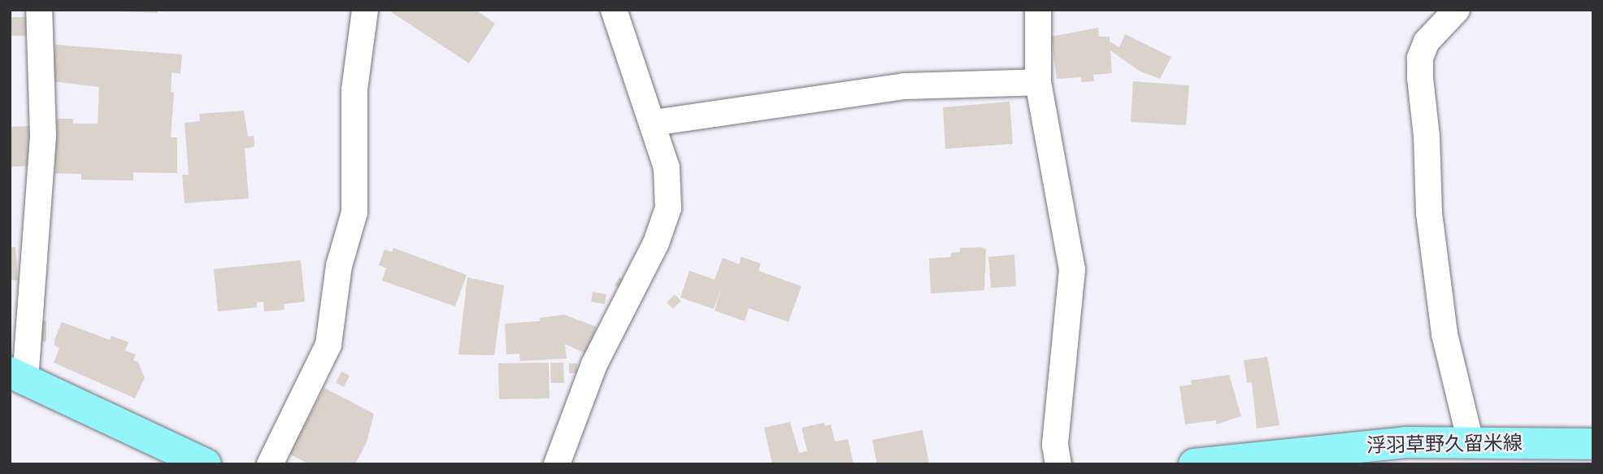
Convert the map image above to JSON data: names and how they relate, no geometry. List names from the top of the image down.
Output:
{
  "streets": {
    "main road": ["浮羽草野久留米線"]
  }
}
